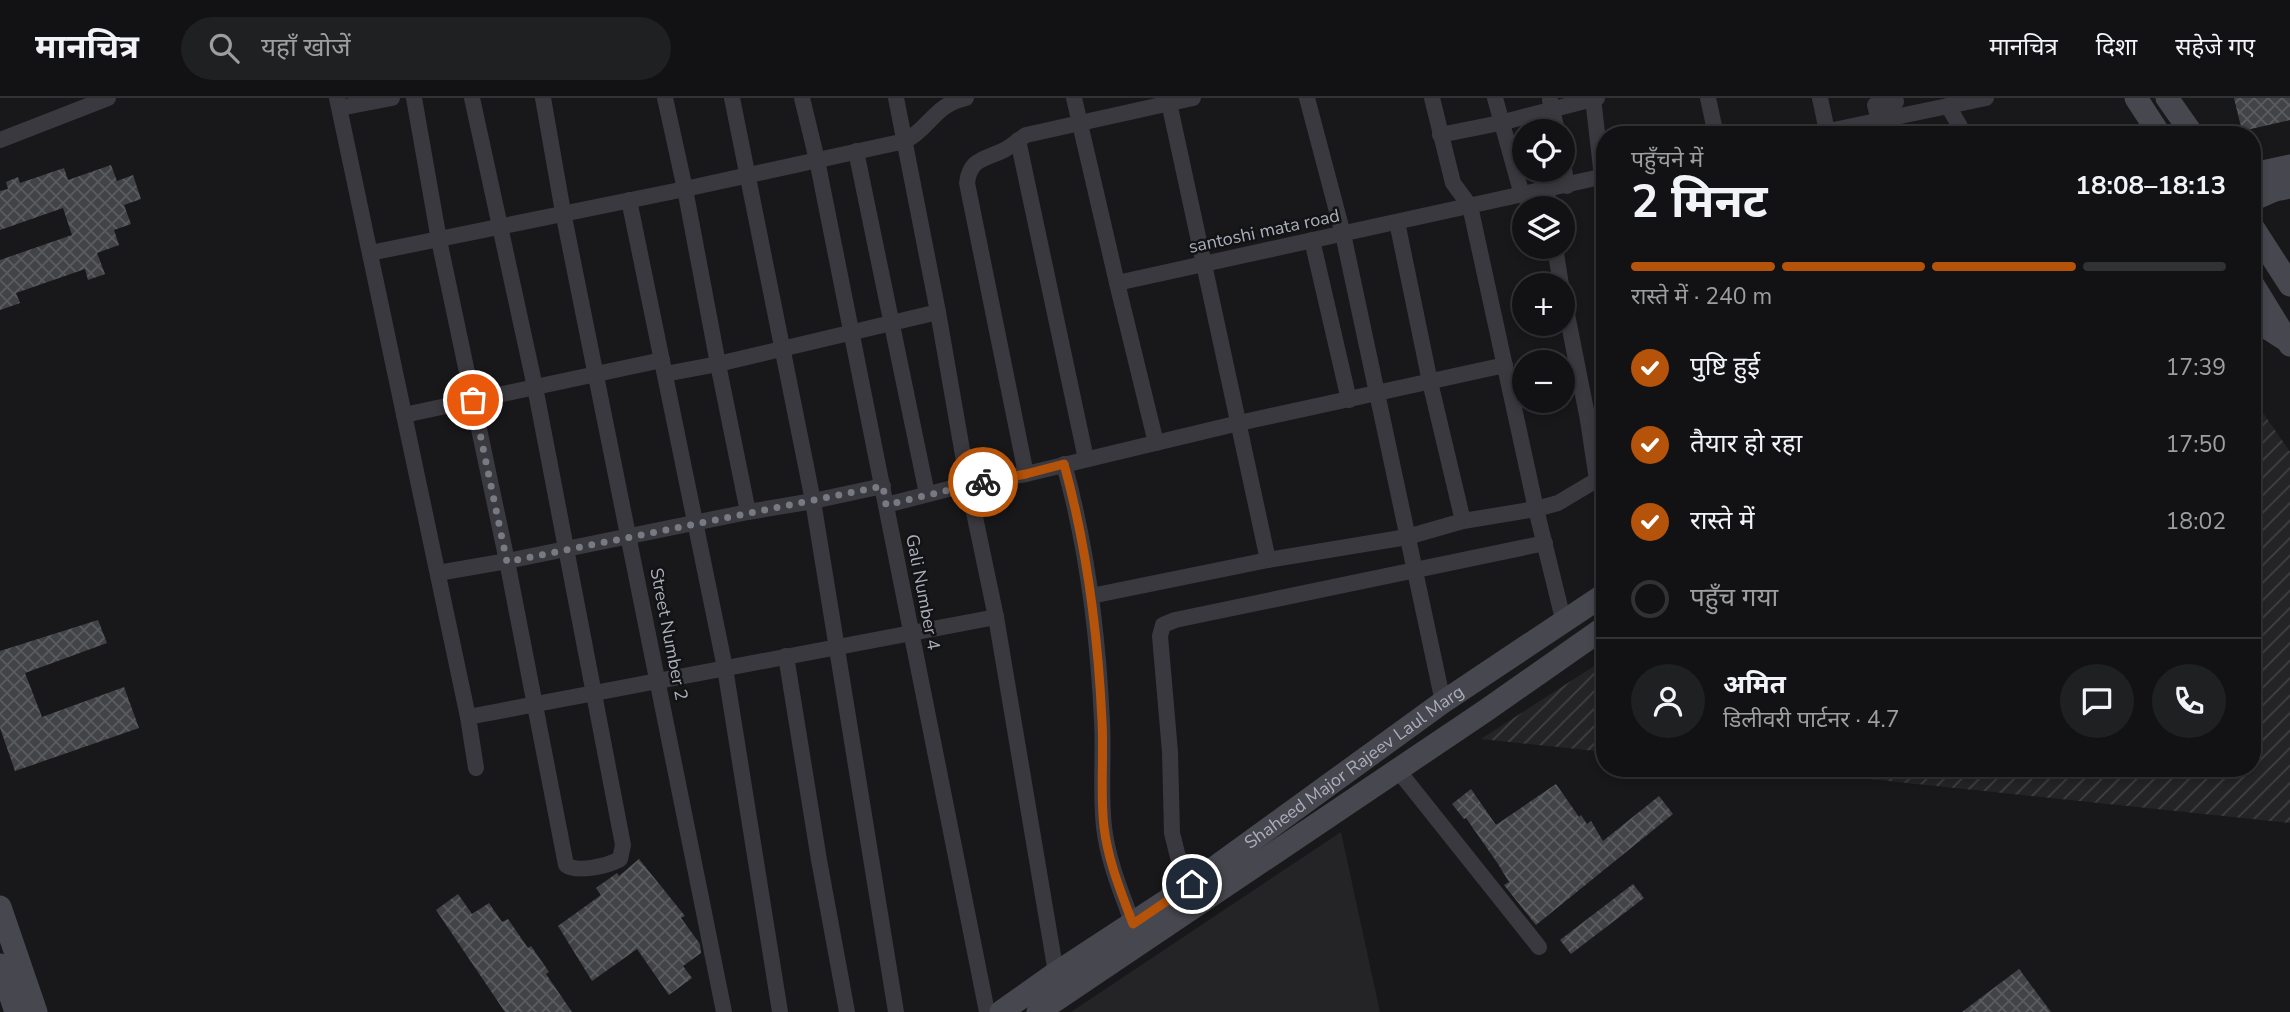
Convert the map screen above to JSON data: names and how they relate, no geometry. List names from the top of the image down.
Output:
{
  "streets": {
    "street": [
      "santoshi mata road",
      "Gali Number 4",
      "Street Number 2",
      "Shaheed Major Rajeev Laul Marg"
    ]
  },
  "page": {
    "header": "मानचित्र",
    "search": "यहाँ खोजें",
    "nav": ["मानचित्र", "दिशा", "सहेजे गए"],
    "map_buttons": ["+", "−"],
    "heading": ["2 मिनट", "पहुँचने में", "18:08–18:13"],
    "panel": ["अमित", "डिलीवरी पार्टनर · 4.7"],
    "bar": "रास्ते में · 240 m",
    "list": [
      ["पुष्टि हुई", "17:39"],
      ["तैयार हो रहा", "17:50"],
      ["रास्ते में", "18:02"],
      "पहुँच गया"
    ]
  }
}
